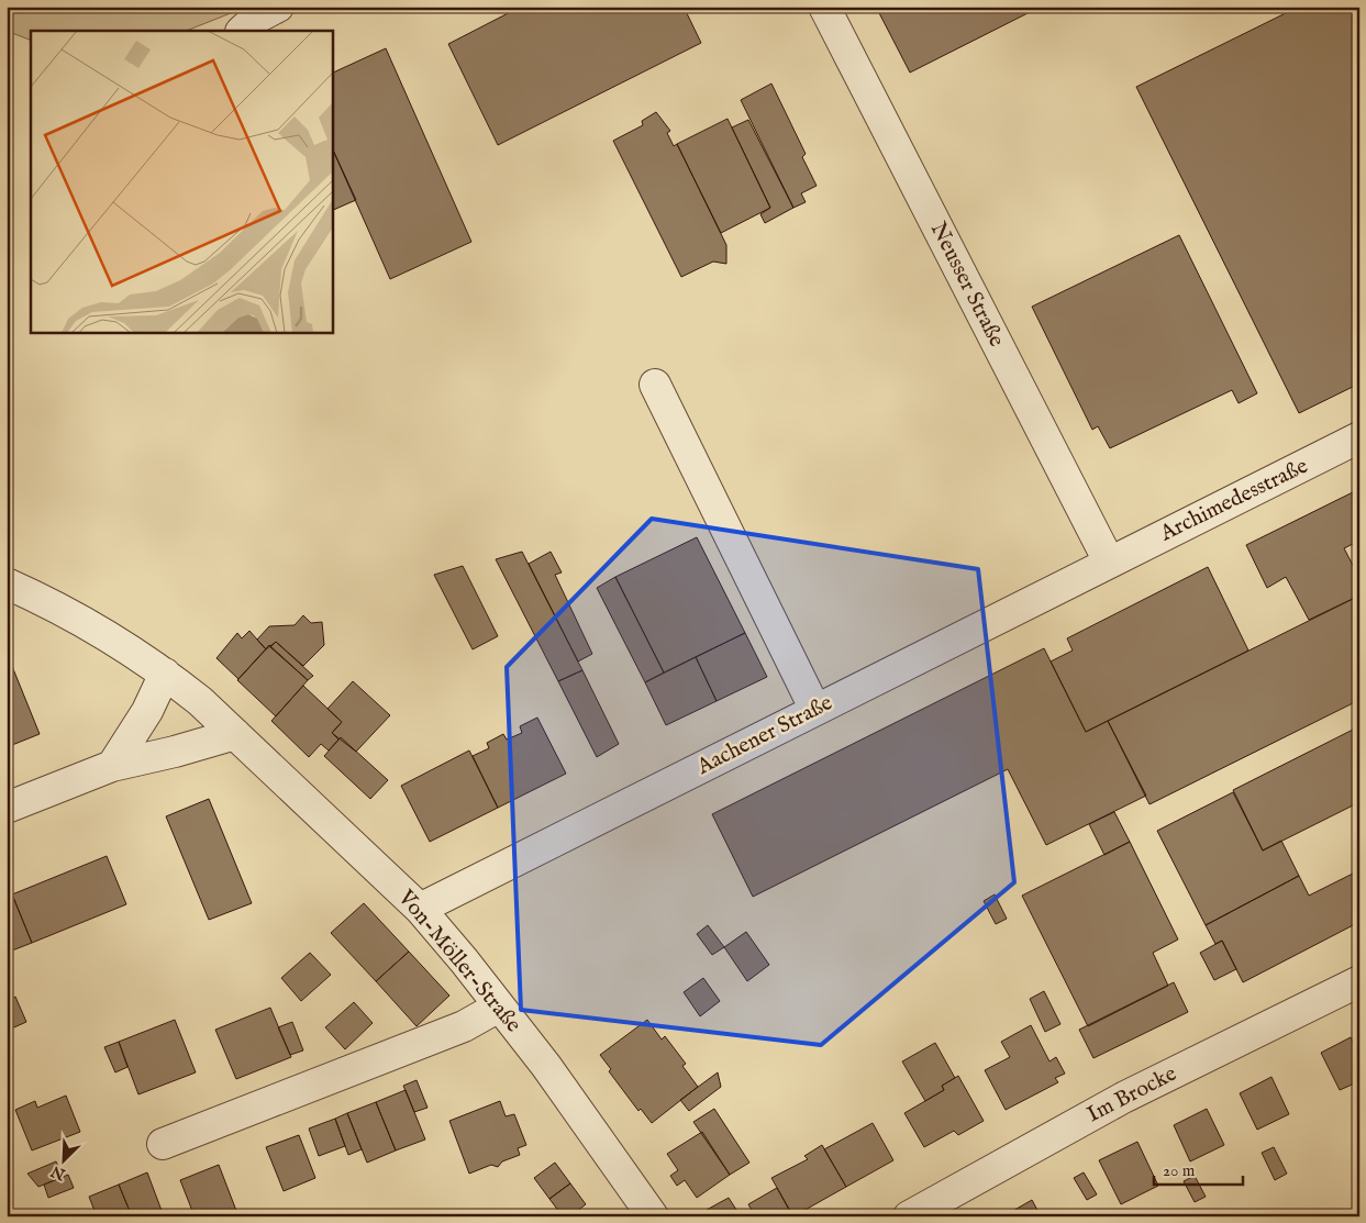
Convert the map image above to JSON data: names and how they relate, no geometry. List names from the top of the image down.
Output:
{
  "streets": {
    "street": [
      "Neusser Straße",
      "Archimedesstraße",
      "Aachener Straße",
      "Von-Möller-Straße",
      "Im Brocke"
    ]
  },
  "crossings": [
    ["Neusser Straße", "Archimedesstraße"],
    ["Neusser Straße", "Aachener Straße"],
    ["Archimedesstraße", "Aachener Straße"],
    ["Aachener Straße", "Von-Möller-Straße"]
  ],
  "scale_bar": "20 m",
  "north": "bottom left"
}
